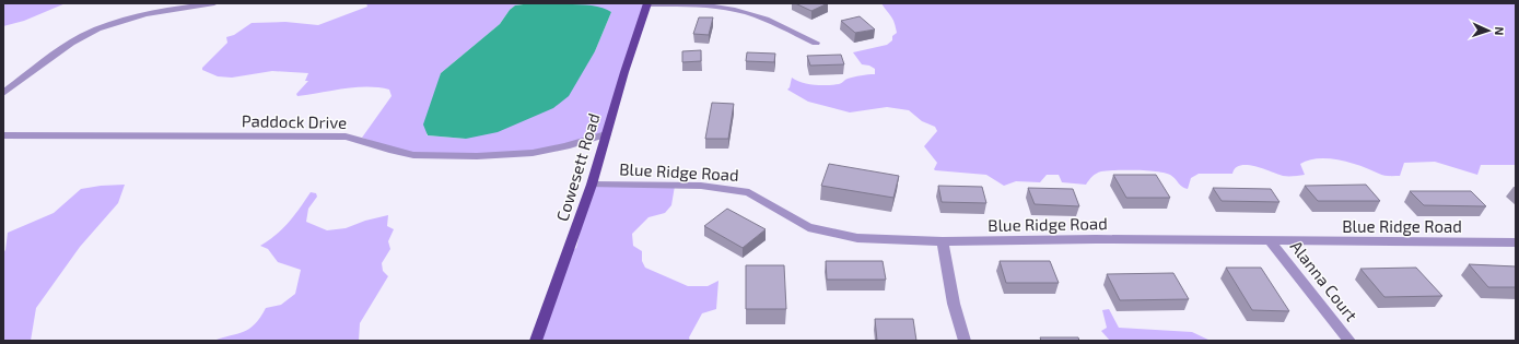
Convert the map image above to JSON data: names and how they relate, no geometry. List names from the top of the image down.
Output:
{
  "streets": {
    "main road": ["Cowesett Road"],
    "street": ["Paddock Drive", "Blue Ridge Road", "Alanna Court"]
  },
  "crossings": [
    ["Paddock Drive", "Cowesett Road"],
    ["Cowesett Road", "Blue Ridge Road"],
    ["Blue Ridge Road", "Alanna Court"]
  ],
  "north": "right"
}
